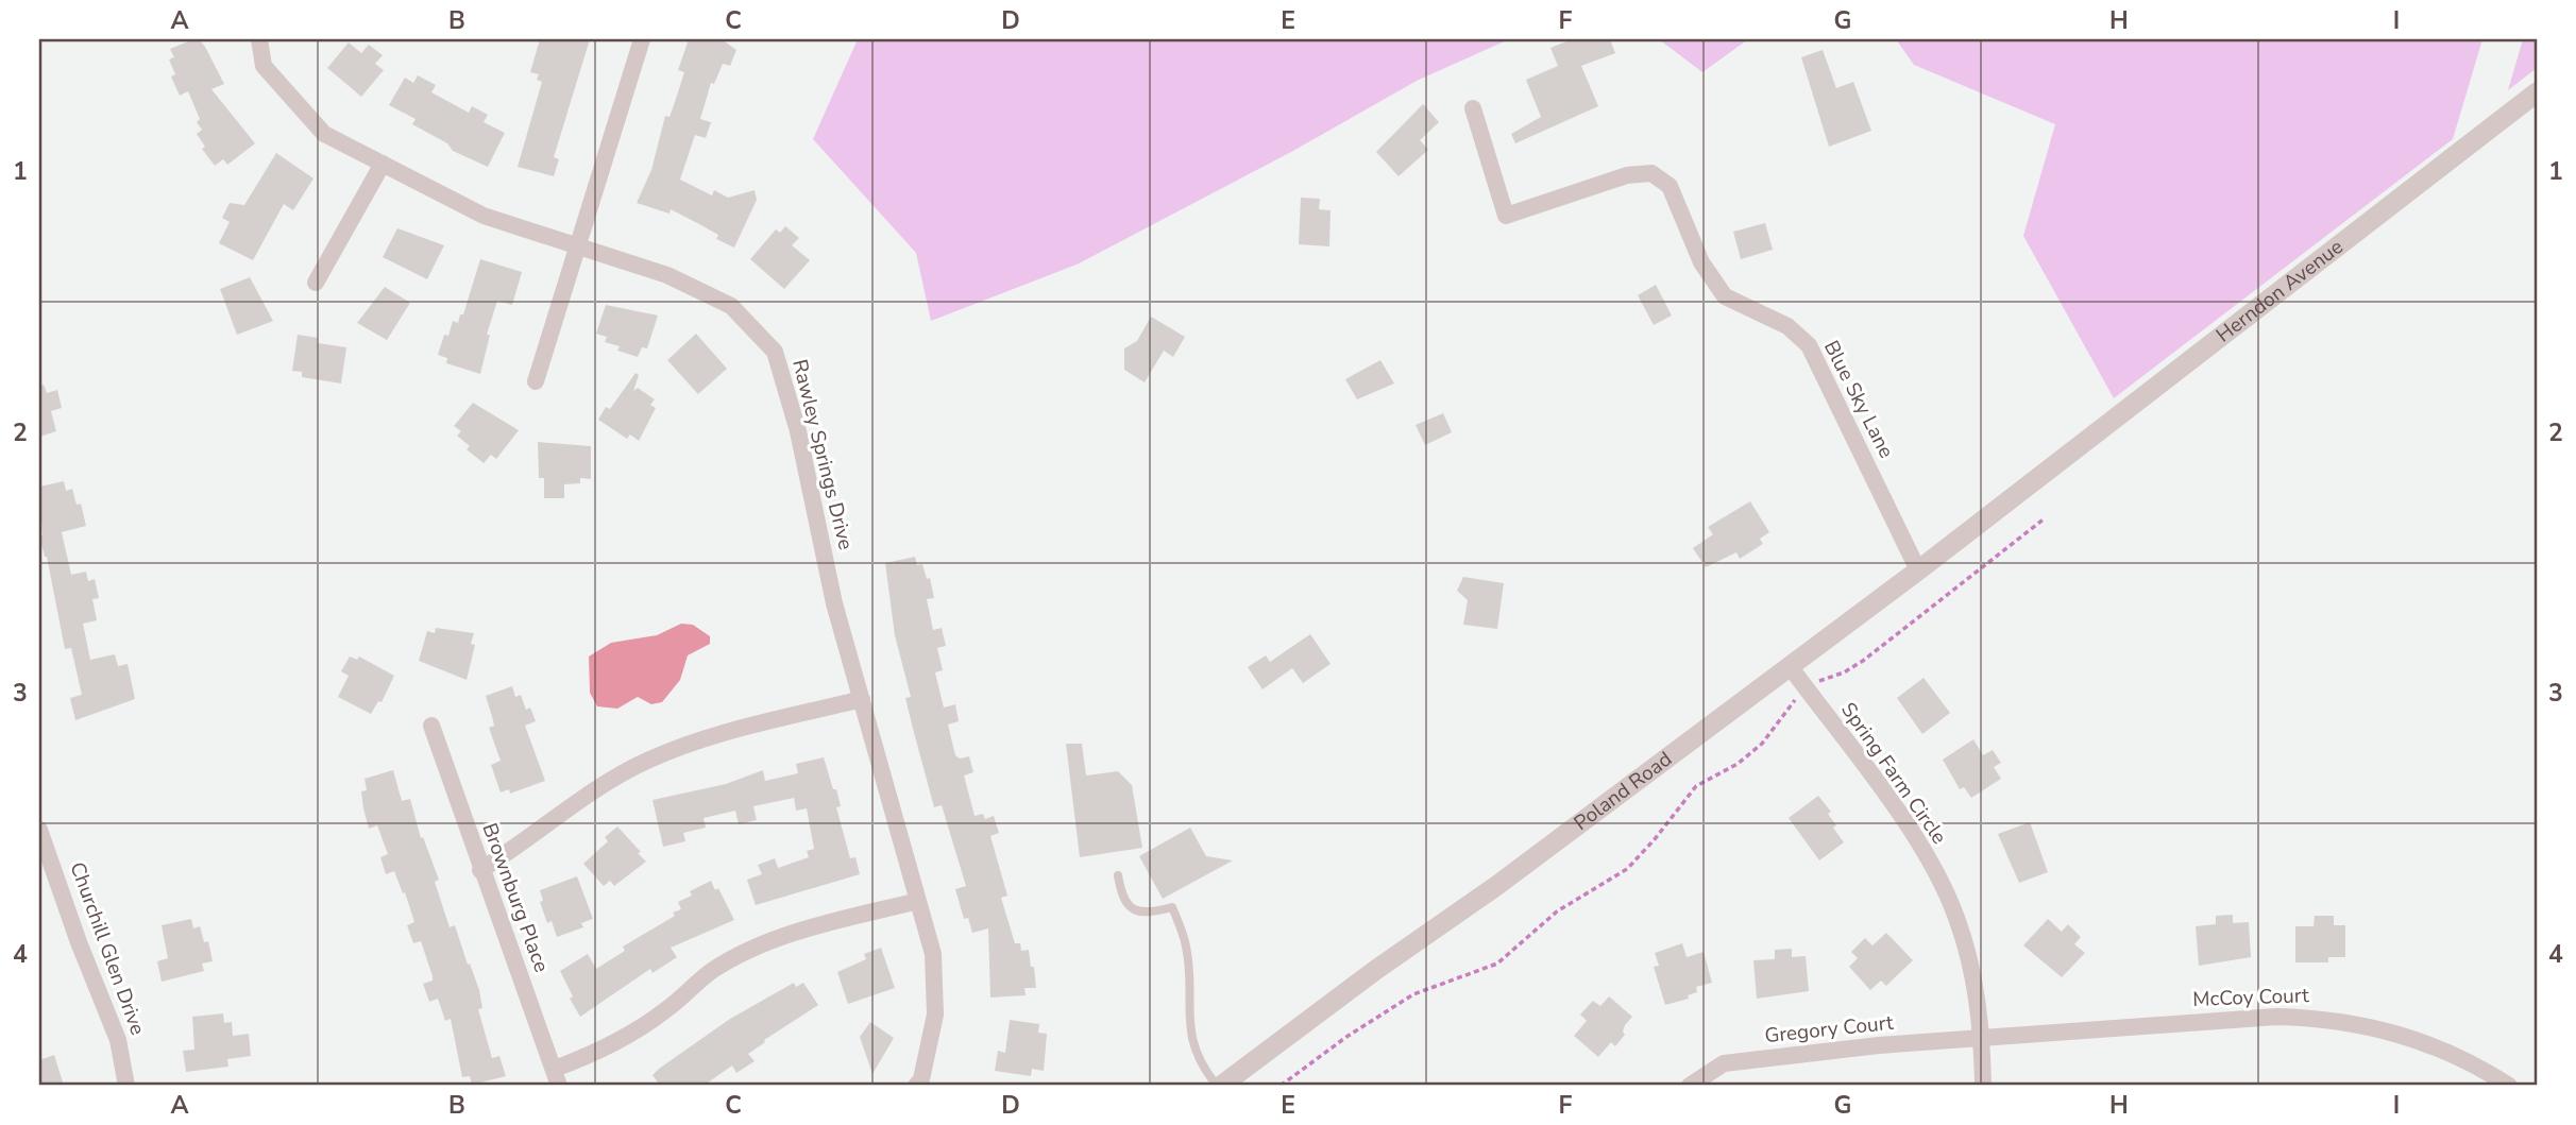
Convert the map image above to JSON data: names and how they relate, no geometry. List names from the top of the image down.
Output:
{
  "streets": {
    "street": [
      "Herndon Avenue",
      "Blue Sky Lane",
      "Rawley Springs Drive",
      "Spring Farm Circle",
      "Poland Road",
      "Brownburg Place",
      "Churchill Glen Drive",
      "McCoy Court",
      "Gregory Court"
    ]
  },
  "crossings": [
    ["Herndon Avenue", "Poland Road"],
    ["Blue Sky Lane", "Poland Road"],
    ["Spring Farm Circle", "Poland Road"],
    ["Spring Farm Circle", "McCoy Court"],
    ["Spring Farm Circle", "Gregory Court"],
    ["McCoy Court", "Gregory Court"]
  ],
  "grid": {
    "columns": [
      "A",
      "B",
      "C",
      "D",
      "E",
      "F",
      "G",
      "H",
      "I"
    ],
    "rows": [
      "1",
      "2",
      "3",
      "4"
    ]
  }
}
